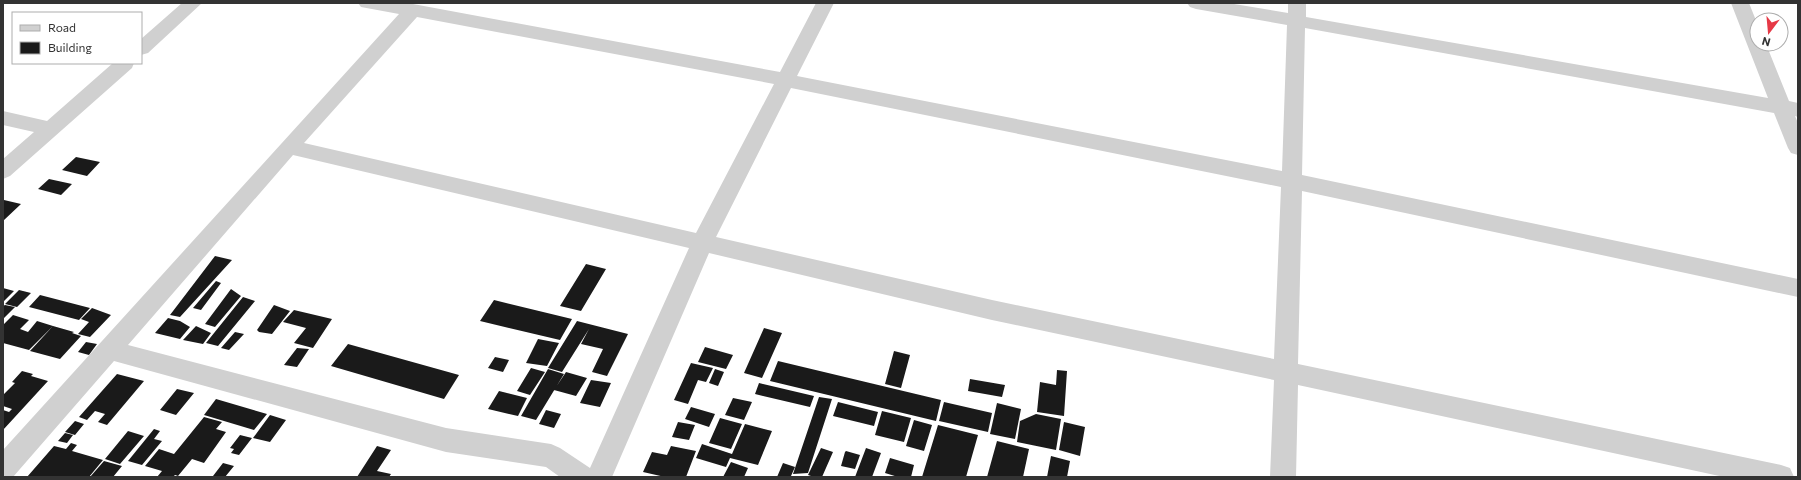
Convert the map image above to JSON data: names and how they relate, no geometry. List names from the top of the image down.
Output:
{
  "legend": ["Road", "Building"],
  "north": "bottom"
}
